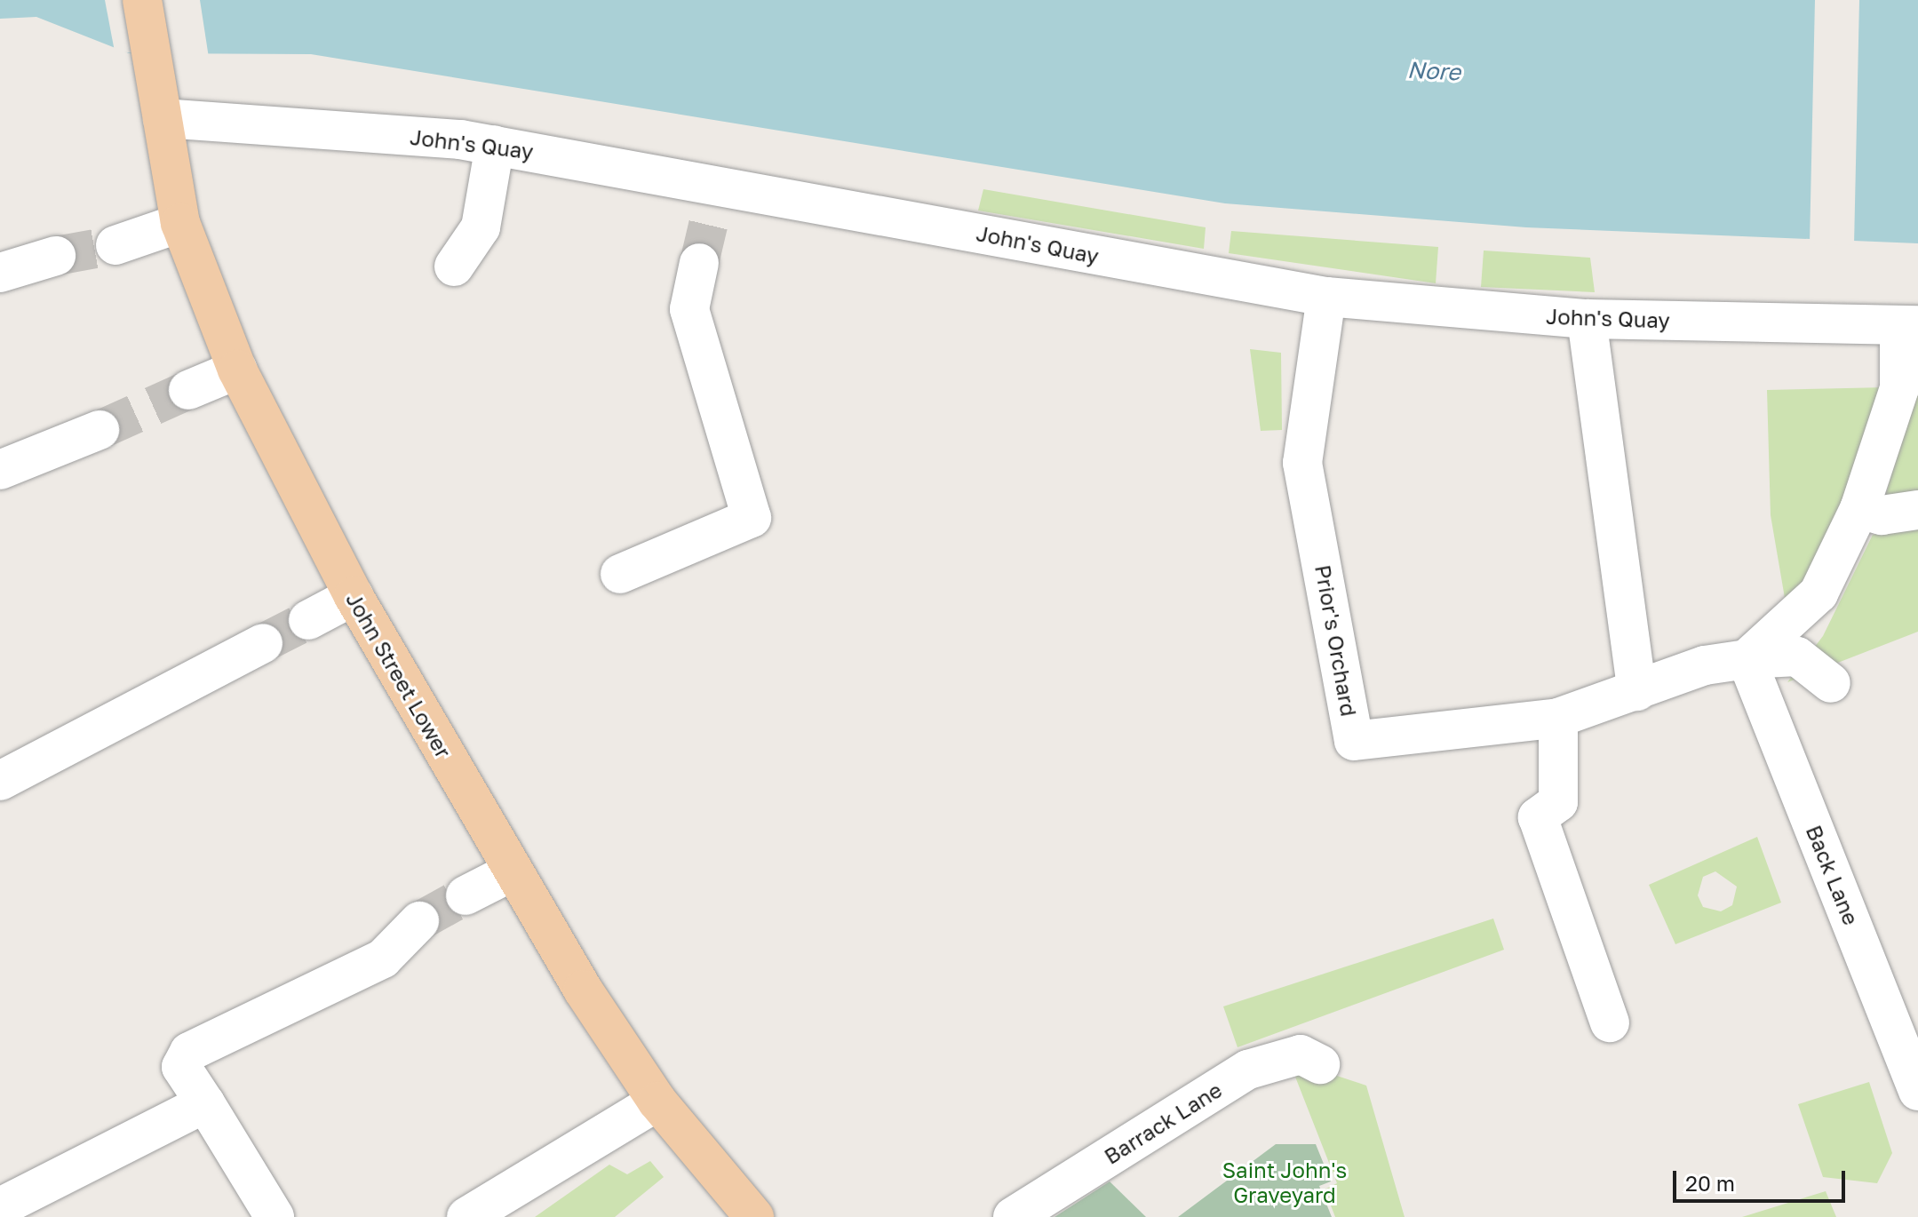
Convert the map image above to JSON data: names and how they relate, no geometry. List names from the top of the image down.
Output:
{
  "streets": {
    "main road": ["John Street Lower"],
    "street": [
      "John's Quay",
      "Prior's Orchard",
      "Back Lane",
      "Barrack Lane"
    ]
  },
  "crossings": [
    ["John's Quay", "Prior's Orchard"],
    ["John's Quay", "John Street Lower"],
    ["Prior's Orchard", "Back Lane"]
  ],
  "water": ["Nore"],
  "parks": ["Saint John's Graveyard"],
  "scale_bar": "20 m"
}
